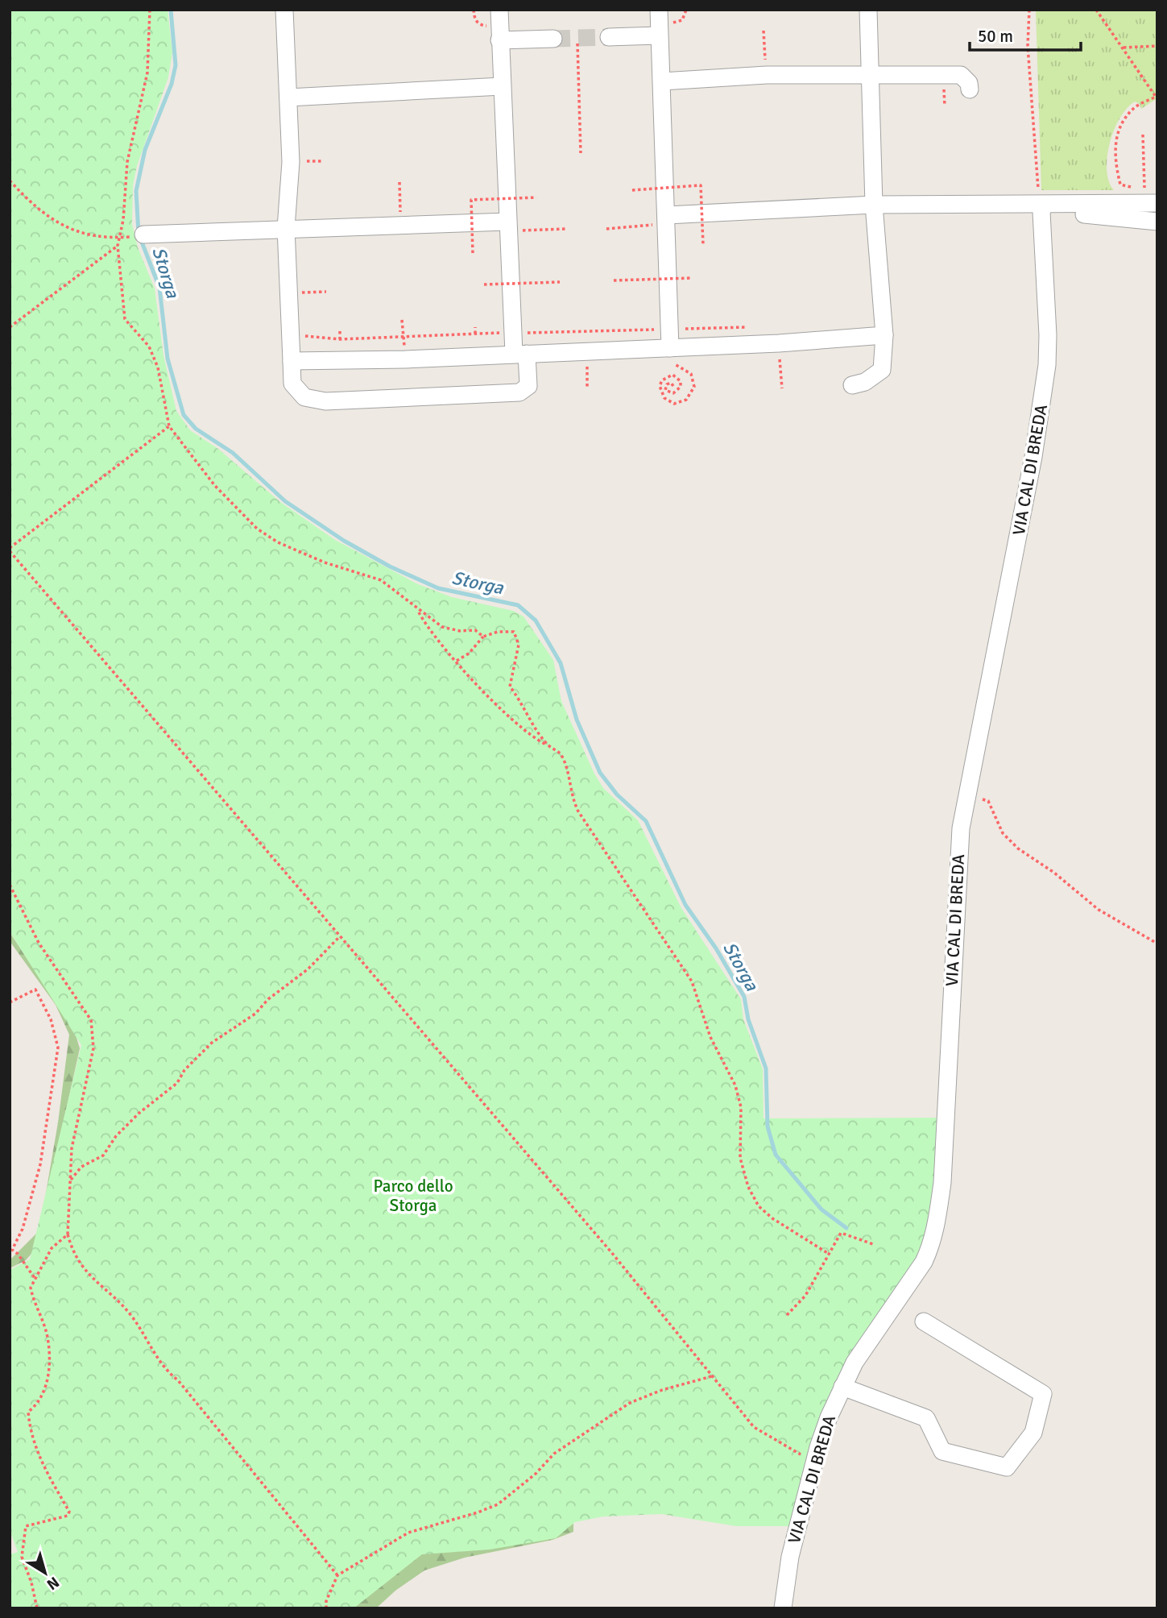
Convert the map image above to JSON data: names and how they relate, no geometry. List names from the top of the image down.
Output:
{
  "streets": {
    "street": ["VIA CAL DI BREDA"]
  },
  "water": ["Storga"],
  "parks": ["Parco dello Storga"],
  "scale_bar": "50 m",
  "north": "bottom right"
}
